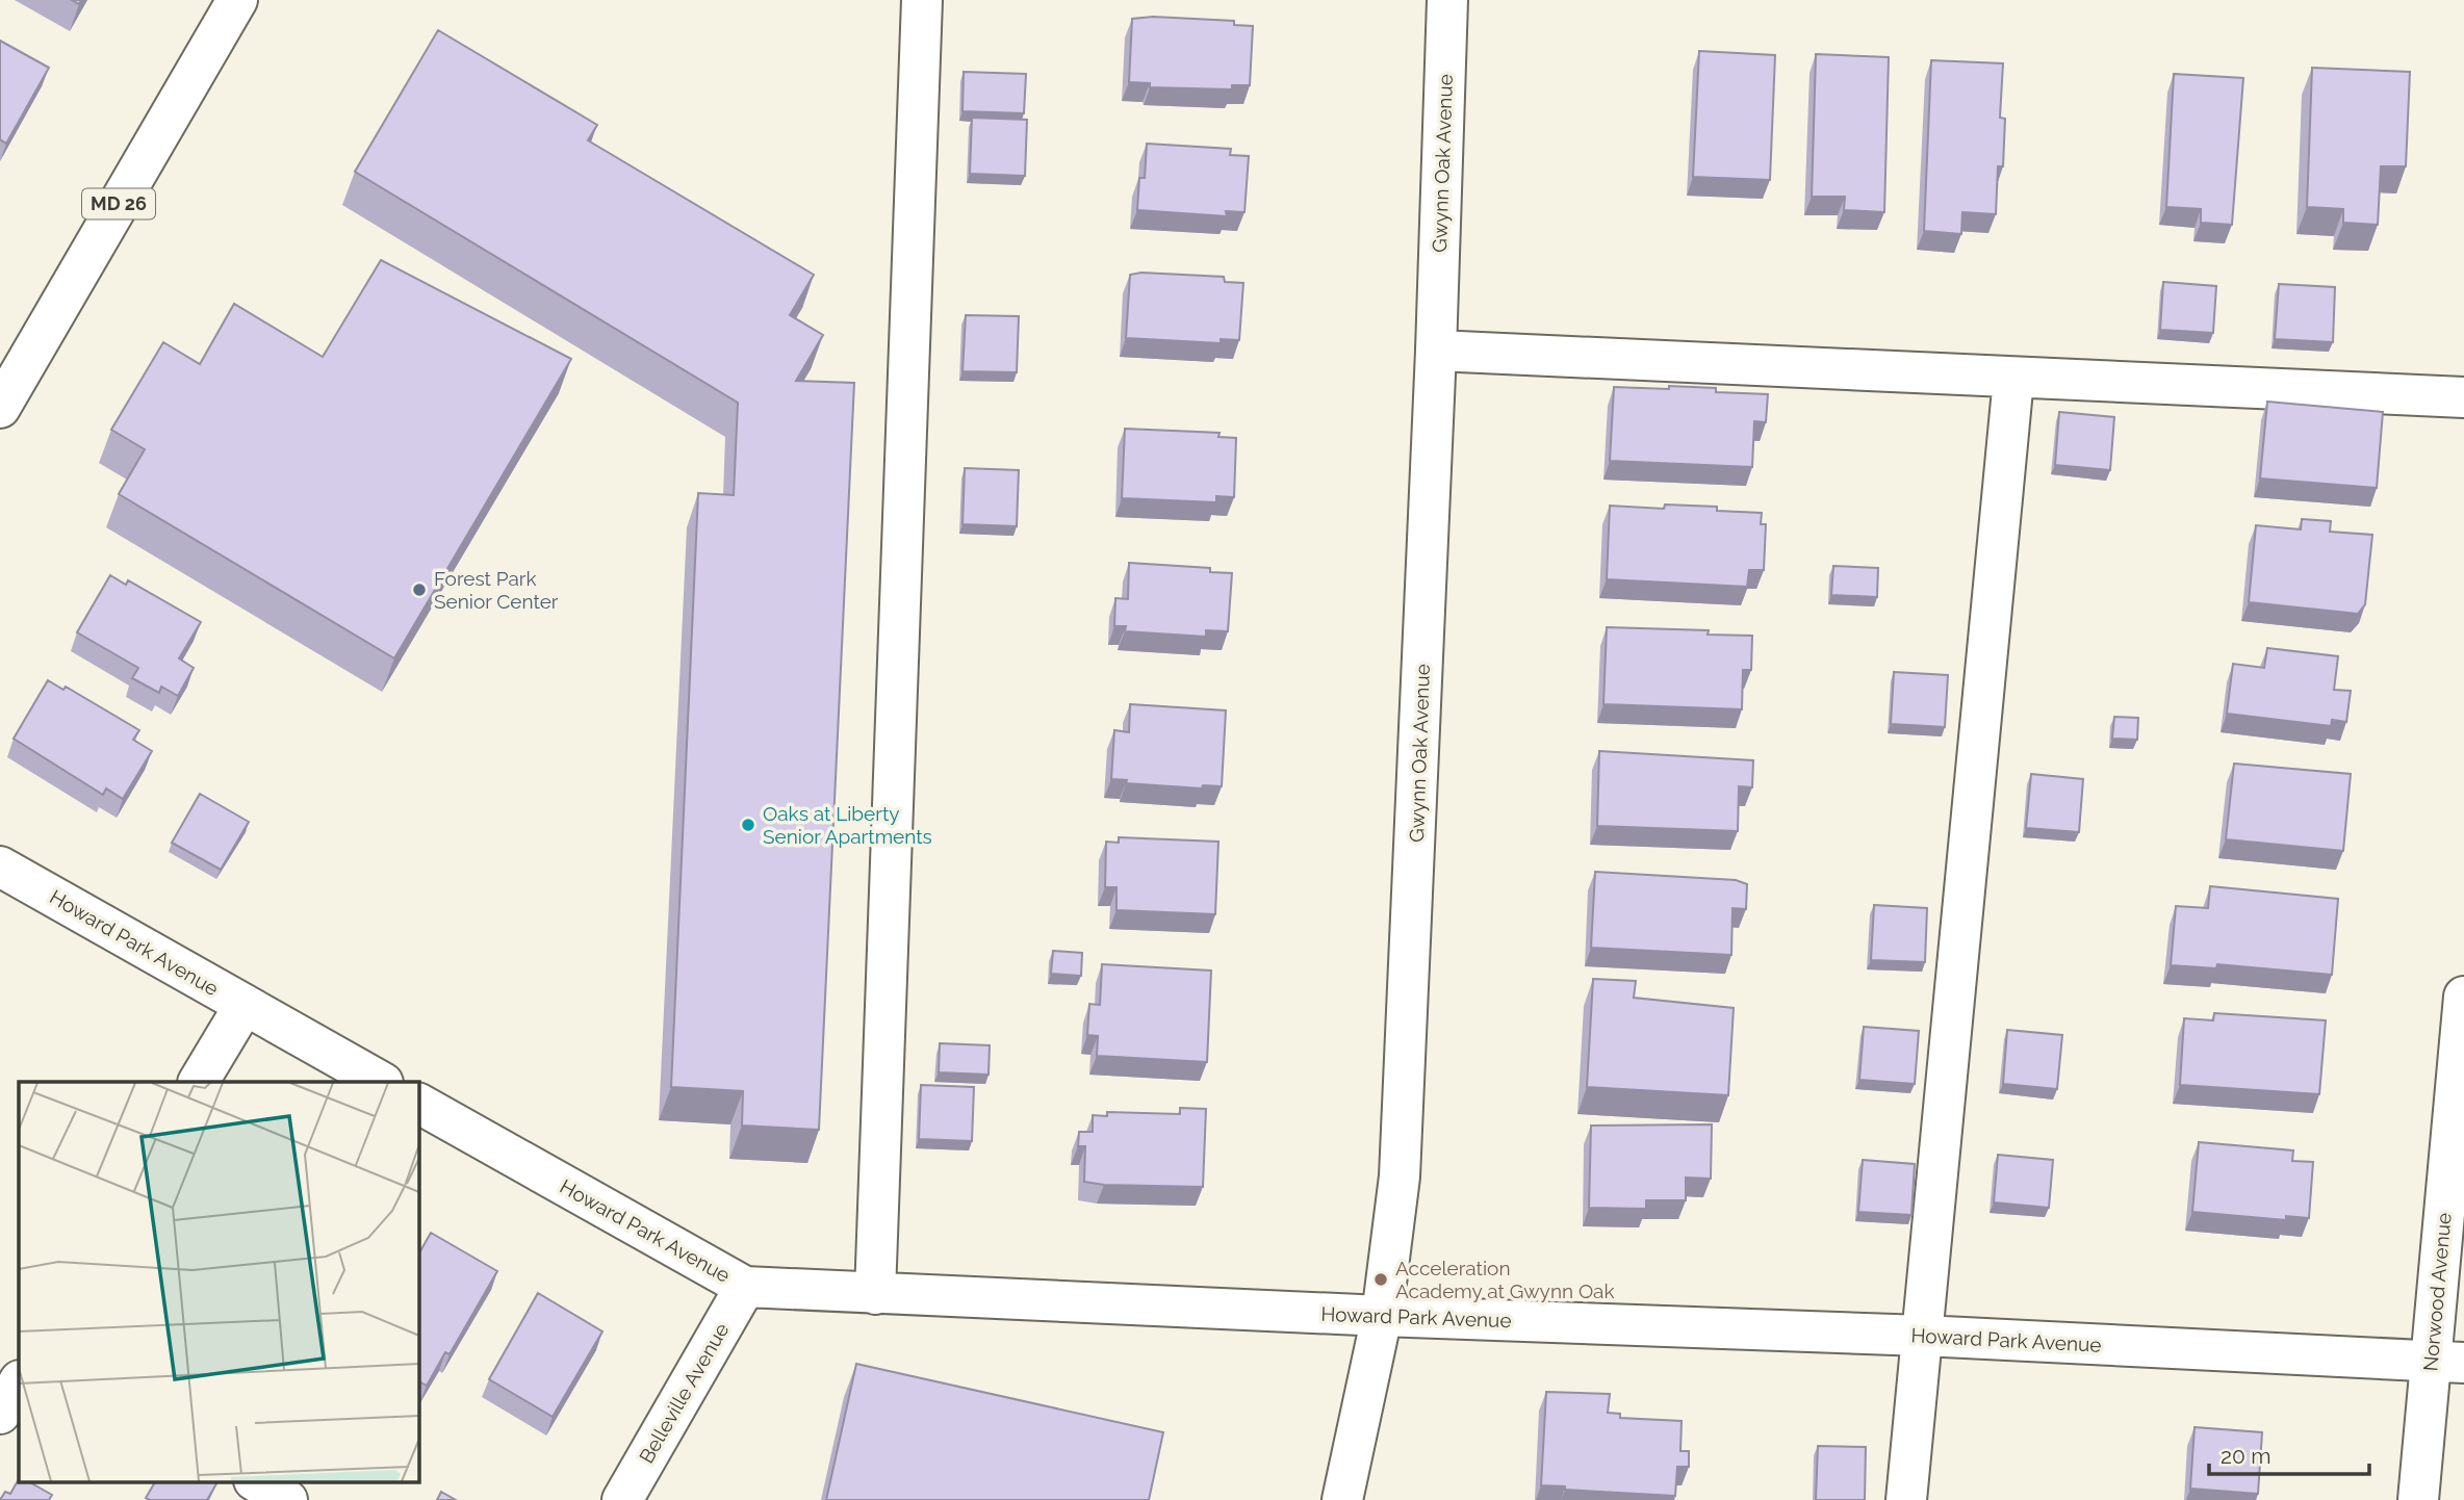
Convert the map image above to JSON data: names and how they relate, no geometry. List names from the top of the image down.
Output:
{
  "streets": {
    "street": [
      "Gwynn Oak Avenue",
      "MD 26",
      "Howard Park Avenue",
      "Norwood Avenue",
      "Belleville Avenue"
    ]
  },
  "crossings": [
    ["Gwynn Oak Avenue", "Howard Park Avenue"],
    ["Howard Park Avenue", "Norwood Avenue"],
    ["Howard Park Avenue", "Belleville Avenue"]
  ],
  "places": ["Forest Park Senior Center", "Oaks at Liberty Senior Apartments", "Acceleration Academy at Gwynn Oak"],
  "scale_bar": "20 m"
}
